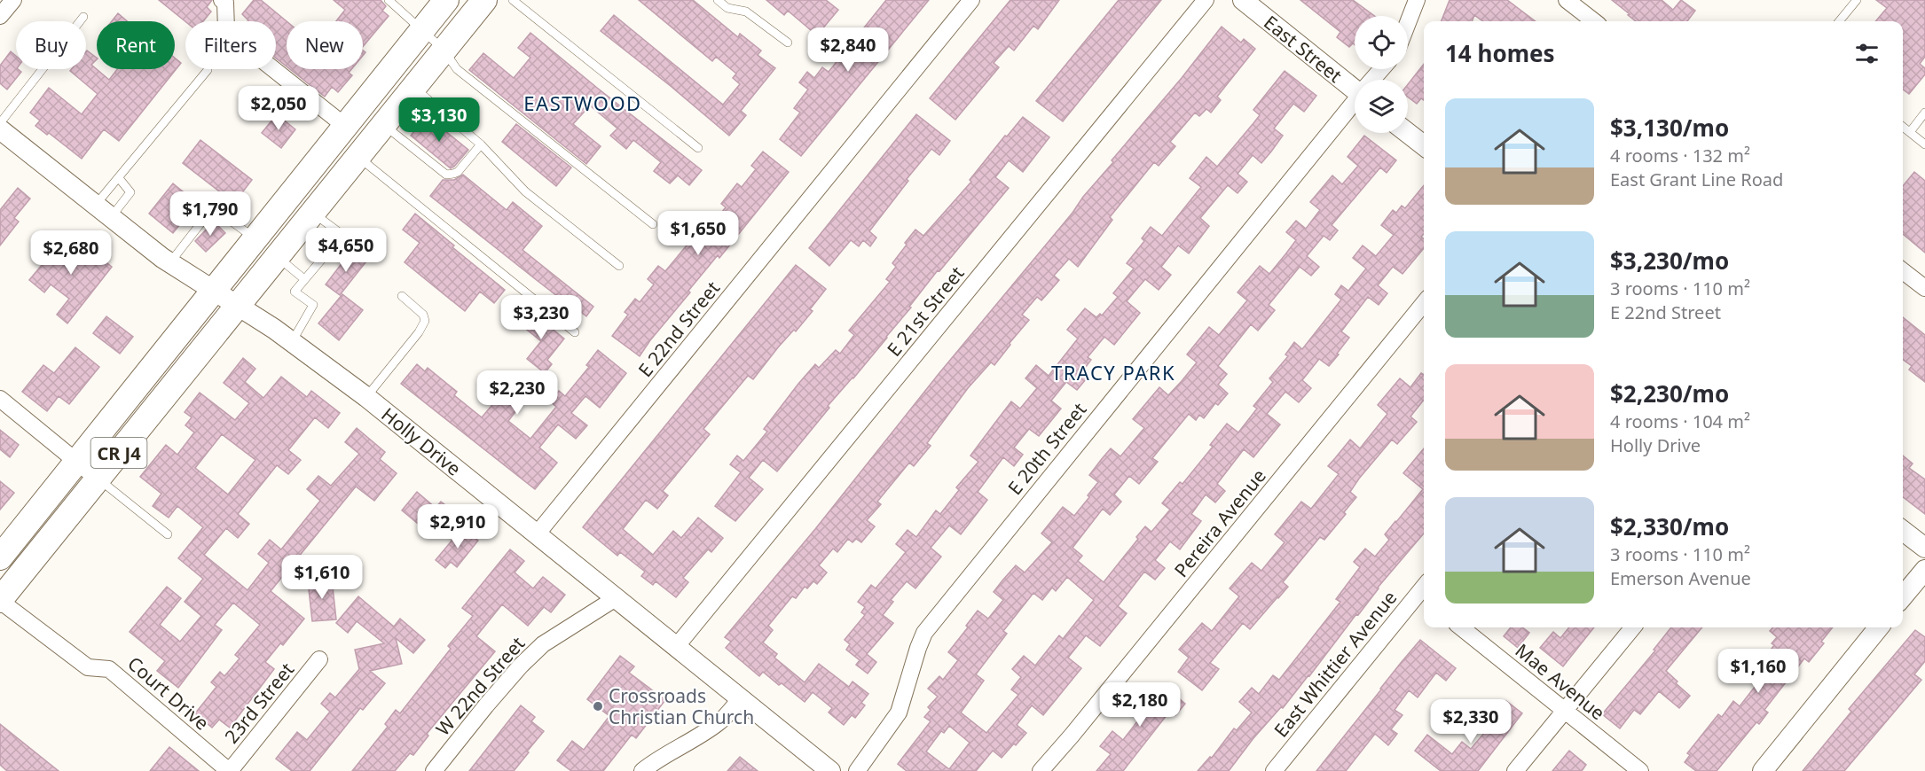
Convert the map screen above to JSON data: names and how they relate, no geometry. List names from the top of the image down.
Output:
{
  "streets": {
    "main road": ["CR J4"],
    "street": [
      "East Street",
      "E 21st Street",
      "E 22nd Street",
      "Holly Drive",
      "E 20th Street",
      "Pereira Avenue",
      "East Whittier Avenue",
      "Mae Avenue",
      "W 22nd Street",
      "Court Drive",
      "23rd Street"
    ]
  },
  "crossings": [
    ["E 21st Street", "Holly Drive"],
    ["E 22nd Street", "Holly Drive"],
    ["Holly Drive", "CR J4"],
    ["Holly Drive", "W 22nd Street"],
    ["CR J4", "Court Drive"],
    ["Court Drive", "23rd Street"]
  ],
  "districts": ["EASTWOOD", "TRACY PARK"],
  "places": ["Crossroads Christian Church"],
  "page": {
    "chip": [
      "Buy",
      "Rent",
      "Filters",
      "New"
    ],
    "heading": "14 homes",
    "price": [
      "$2,840",
      "$2,050",
      "$3,130",
      "$1,790",
      "$1,650",
      "$4,650",
      "$2,680",
      "$3,230",
      "$2,230",
      "$2,910",
      "$1,610",
      "$1,160",
      "$2,180",
      "$2,330"
    ],
    "list": [
      {
        "name": "$3,130/mo",
        "note": "4 rooms · 132 m² · East Grant Line Road"
      },
      {
        "name": "$3,230/mo",
        "note": "3 rooms · 110 m² · E 22nd Street"
      },
      {
        "name": "$2,230/mo",
        "note": "4 rooms · 104 m² · Holly Drive"
      },
      {
        "name": "$2,330/mo",
        "note": "3 rooms · 110 m² · Emerson Avenue"
      }
    ]
  }
}
